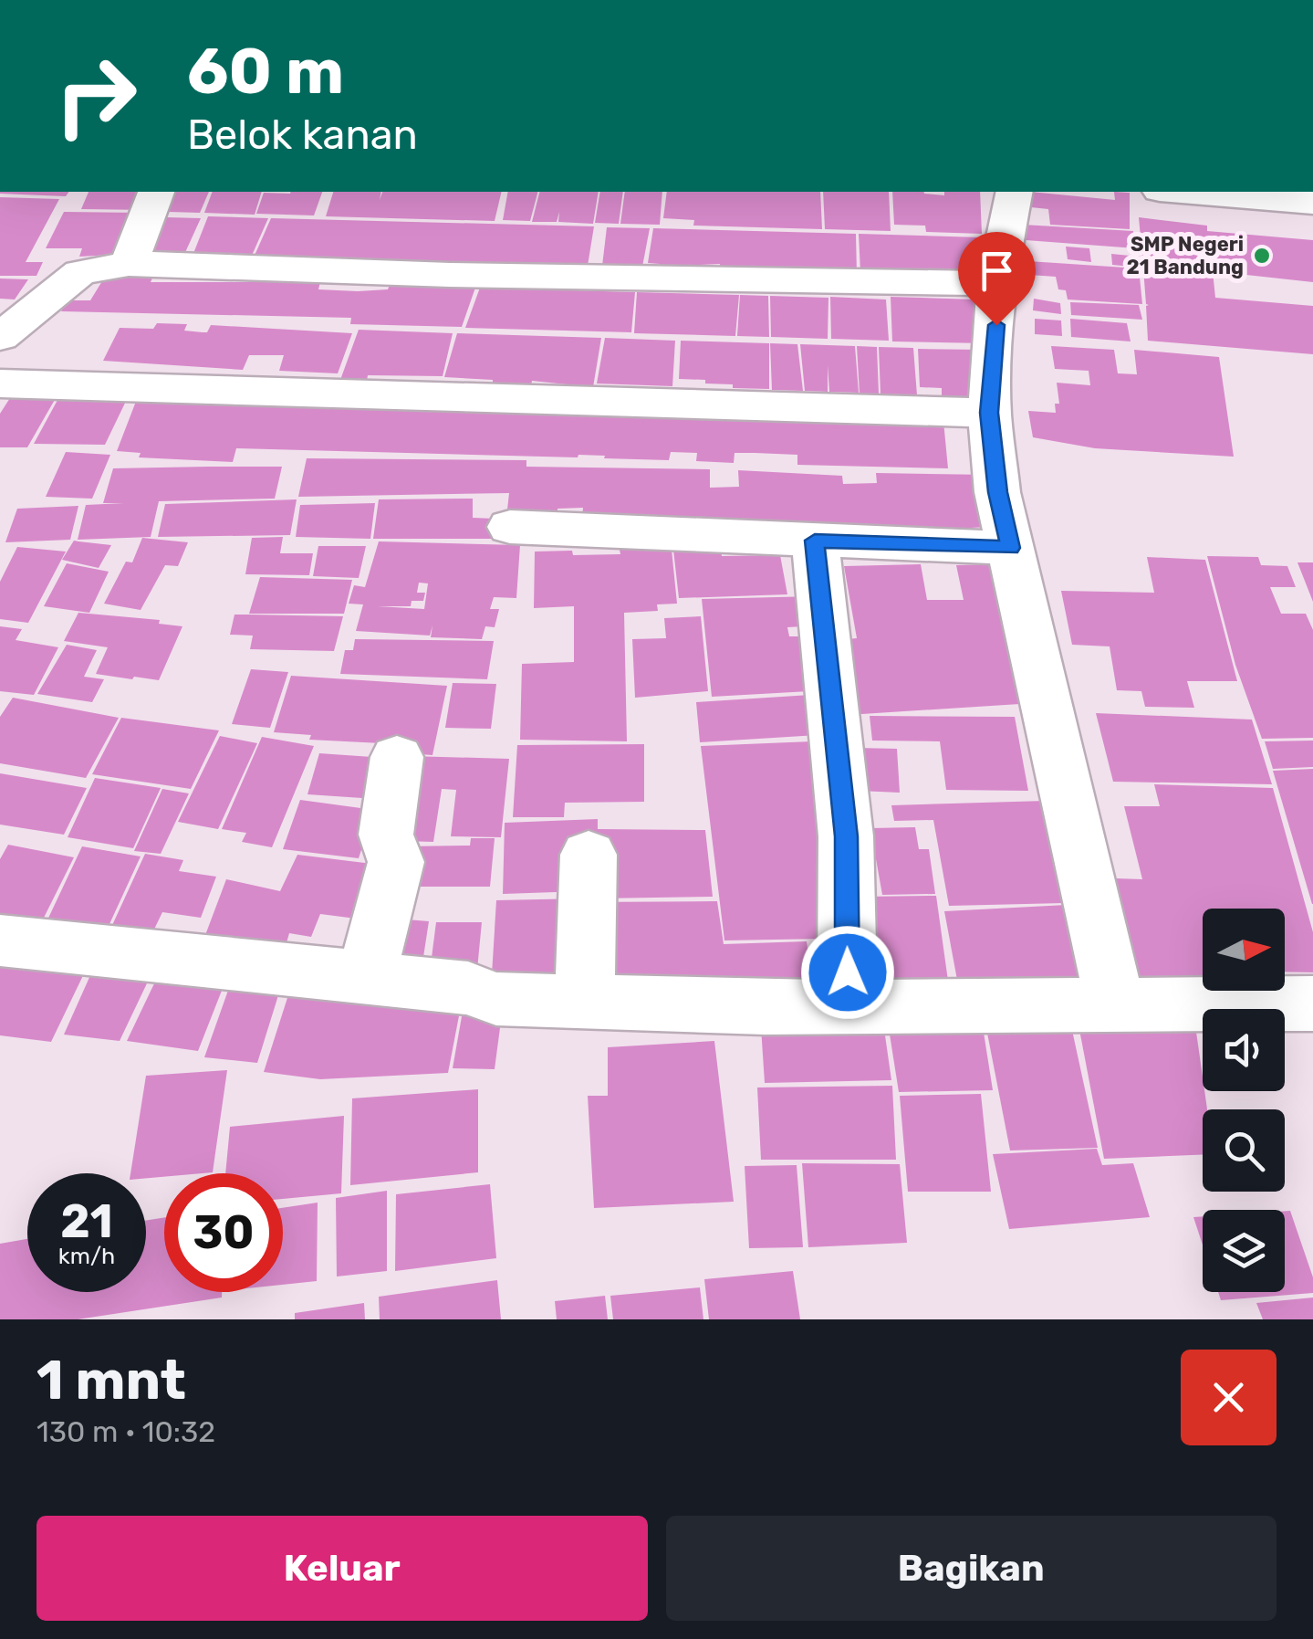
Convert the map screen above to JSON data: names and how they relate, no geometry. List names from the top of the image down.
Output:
{
  "places": ["SMP Negeri 21 Bandung"],
  "north": "right",
  "page": {
    "turn": ["60 m", "Belok kanan"],
    "speed": "21 km/h",
    "limit": "30",
    "heading": ["1 mnt", "130 m · 10:32"],
    "buttons": ["Keluar", "Bagikan"]
  }
}
